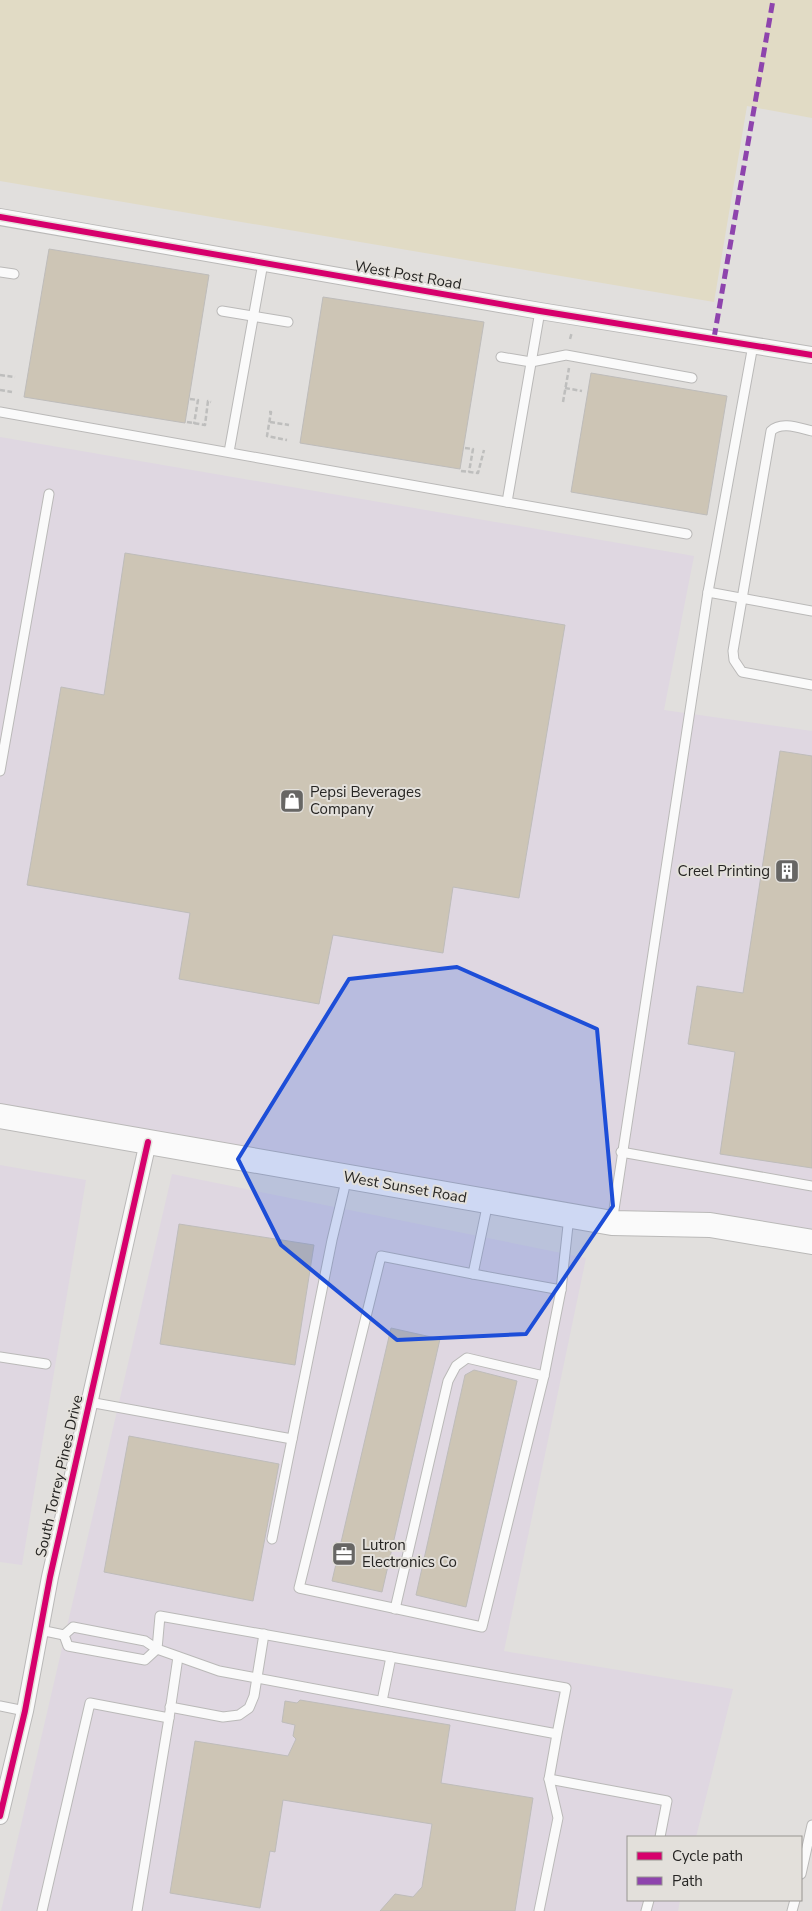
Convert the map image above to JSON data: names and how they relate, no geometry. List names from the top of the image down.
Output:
{
  "streets": {
    "main road": ["West Sunset Road"],
    "street": ["West Post Road", "South Torrey Pines Drive"]
  },
  "crossings": [
    ["West Sunset Road", "South Torrey Pines Drive"]
  ],
  "places": {
    "shop": ["Pepsi Beverages Company"],
    "building": ["Creel Printing"],
    "office": ["Lutron Electronics Co"]
  },
  "legend": ["Cycle path", "Path"]
}
